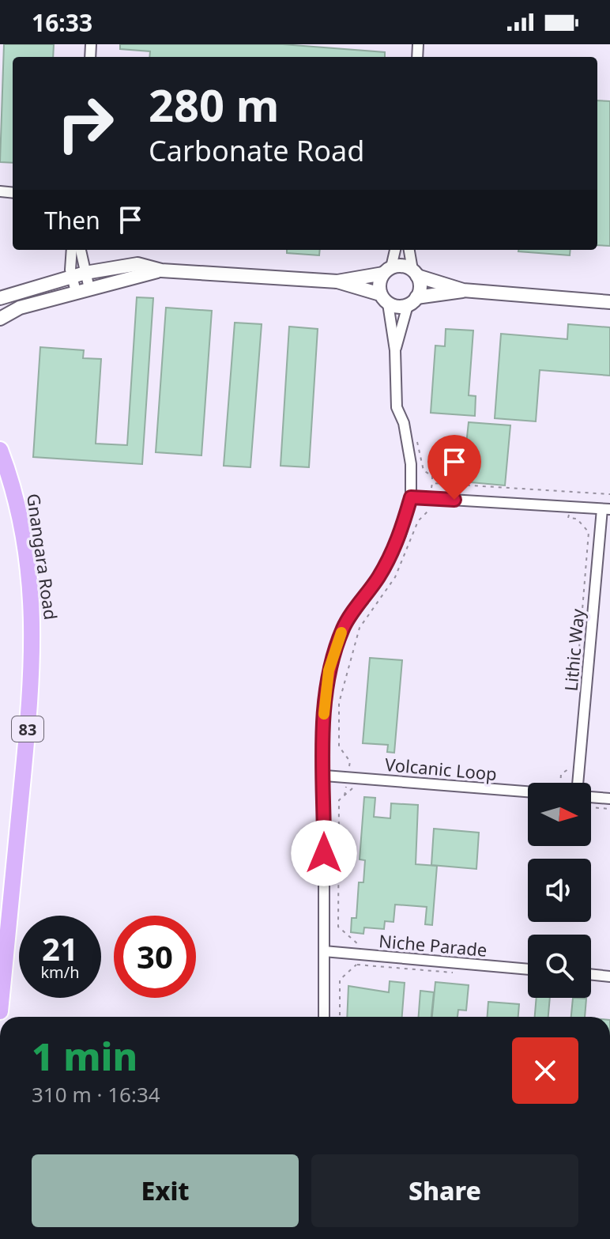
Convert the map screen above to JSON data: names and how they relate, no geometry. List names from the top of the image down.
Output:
{
  "streets": {
    "main road": ["Gnangara Road", "83"],
    "street": ["Lithic Way", "Volcanic Loop", "Niche Parade"]
  },
  "north": "right",
  "page": {
    "status": "16:33",
    "turn": ["280 m", "Carbonate Road"],
    "then": "Then",
    "speed": "21 km/h",
    "limit": "30",
    "heading": ["1 min", "310 m · 16:34"],
    "buttons": ["Exit", "Share"]
  }
}
